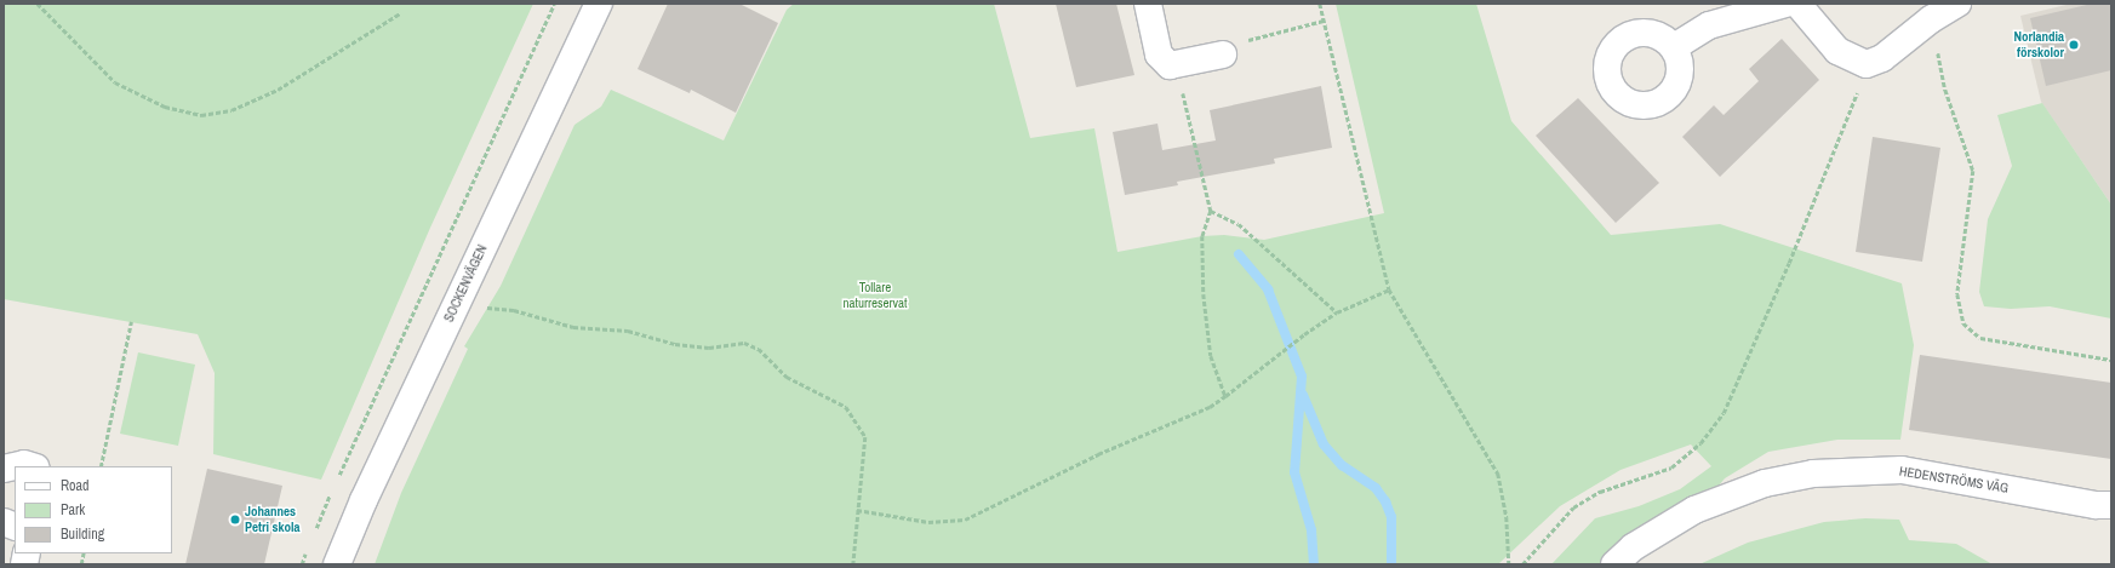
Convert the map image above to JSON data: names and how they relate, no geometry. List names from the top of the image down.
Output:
{
  "streets": {
    "street": ["SOCKENVÄGEN", "HEDENSTRÖMS VÄG"]
  },
  "parks": ["Tollare naturreservat"],
  "places": ["Norlandia förskolor", "Johannes Petri skola"],
  "legend": ["Road", "Park", "Building"]
}
